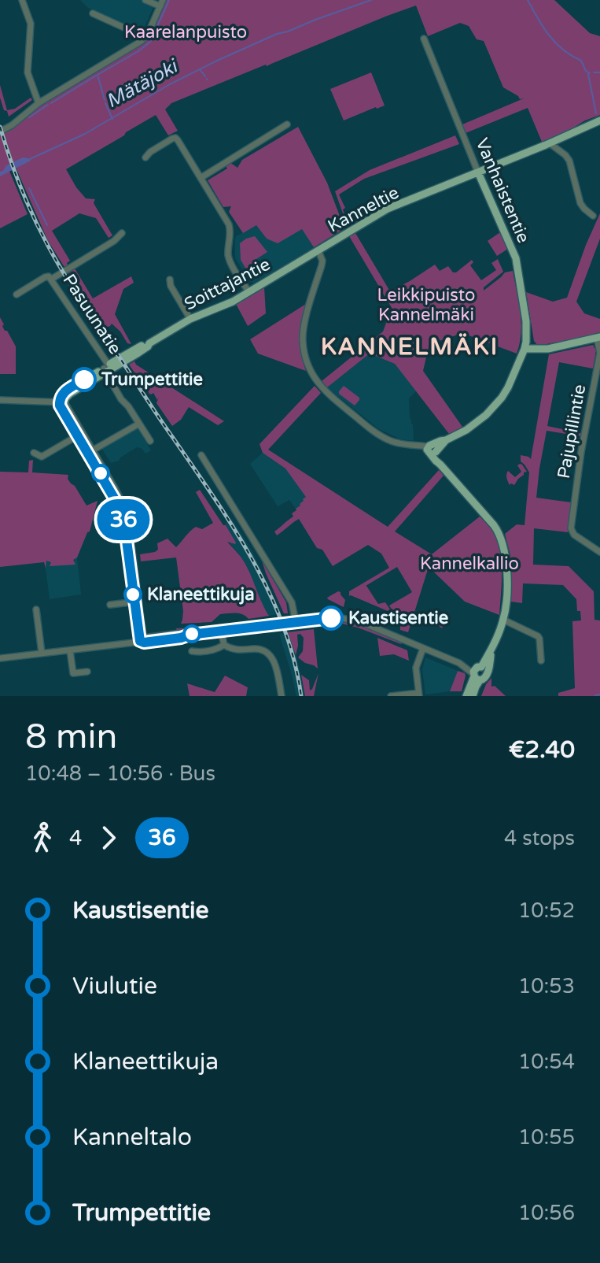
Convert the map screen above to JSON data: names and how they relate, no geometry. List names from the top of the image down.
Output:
{
  "streets": {
    "main road": ["Vanhaistentie", "Kanneltie", "Soittajantie"],
    "street": ["Pasuunatie", "Pajupillintie"]
  },
  "crossings": [
    ["Vanhaistentie", "Kanneltie"],
    ["Kanneltie", "Soittajantie"],
    ["Soittajantie", "Pasuunatie"]
  ],
  "districts": ["KANNELMÄKI"],
  "water": ["Mätäjoki"],
  "parks": ["Kaarelanpuisto", "Leikkipuisto Kannelmäki", "Kannelkallio"],
  "places": ["Trumpettitie", "Klaneettikuja", "Kaustisentie"],
  "lines": ["bus line 36"],
  "page": {
    "on_map": "36",
    "heading": ["8 min", "10:48 – 10:56 · Bus", "€2.40"],
    "legs": ["4", "36", "4 stops"],
    "list": [
      {
        "name": "Kaustisentie",
        "value": "10:52"
      },
      {
        "name": "Viulutie",
        "value": "10:53"
      },
      {
        "name": "Klaneettikuja",
        "value": "10:54"
      },
      {
        "name": "Kanneltalo",
        "value": "10:55"
      },
      {
        "name": "Trumpettitie",
        "value": "10:56"
      }
    ]
  }
}
